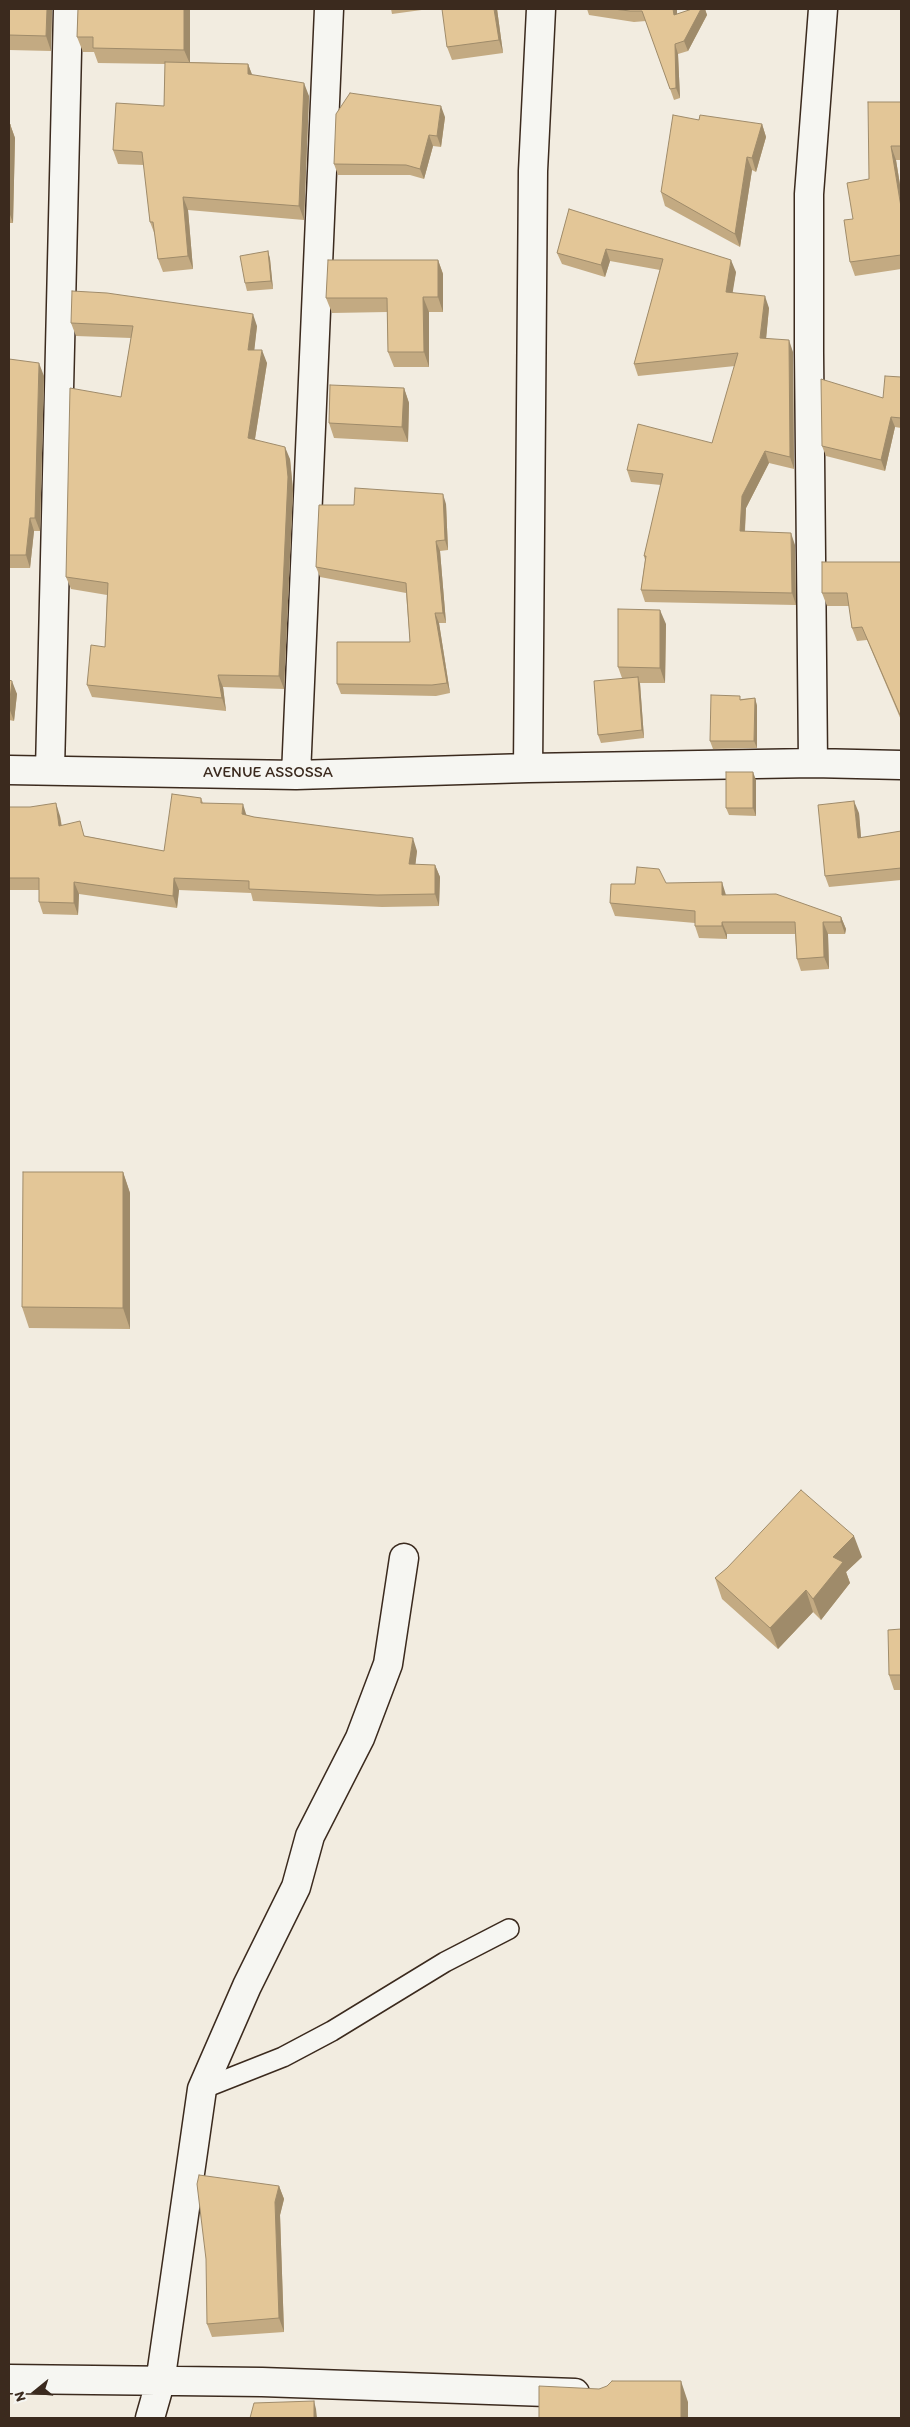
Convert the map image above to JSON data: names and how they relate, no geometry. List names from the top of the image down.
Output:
{
  "streets": {
    "street": ["AVENUE ASSOSSA"]
  },
  "north": "left"
}
